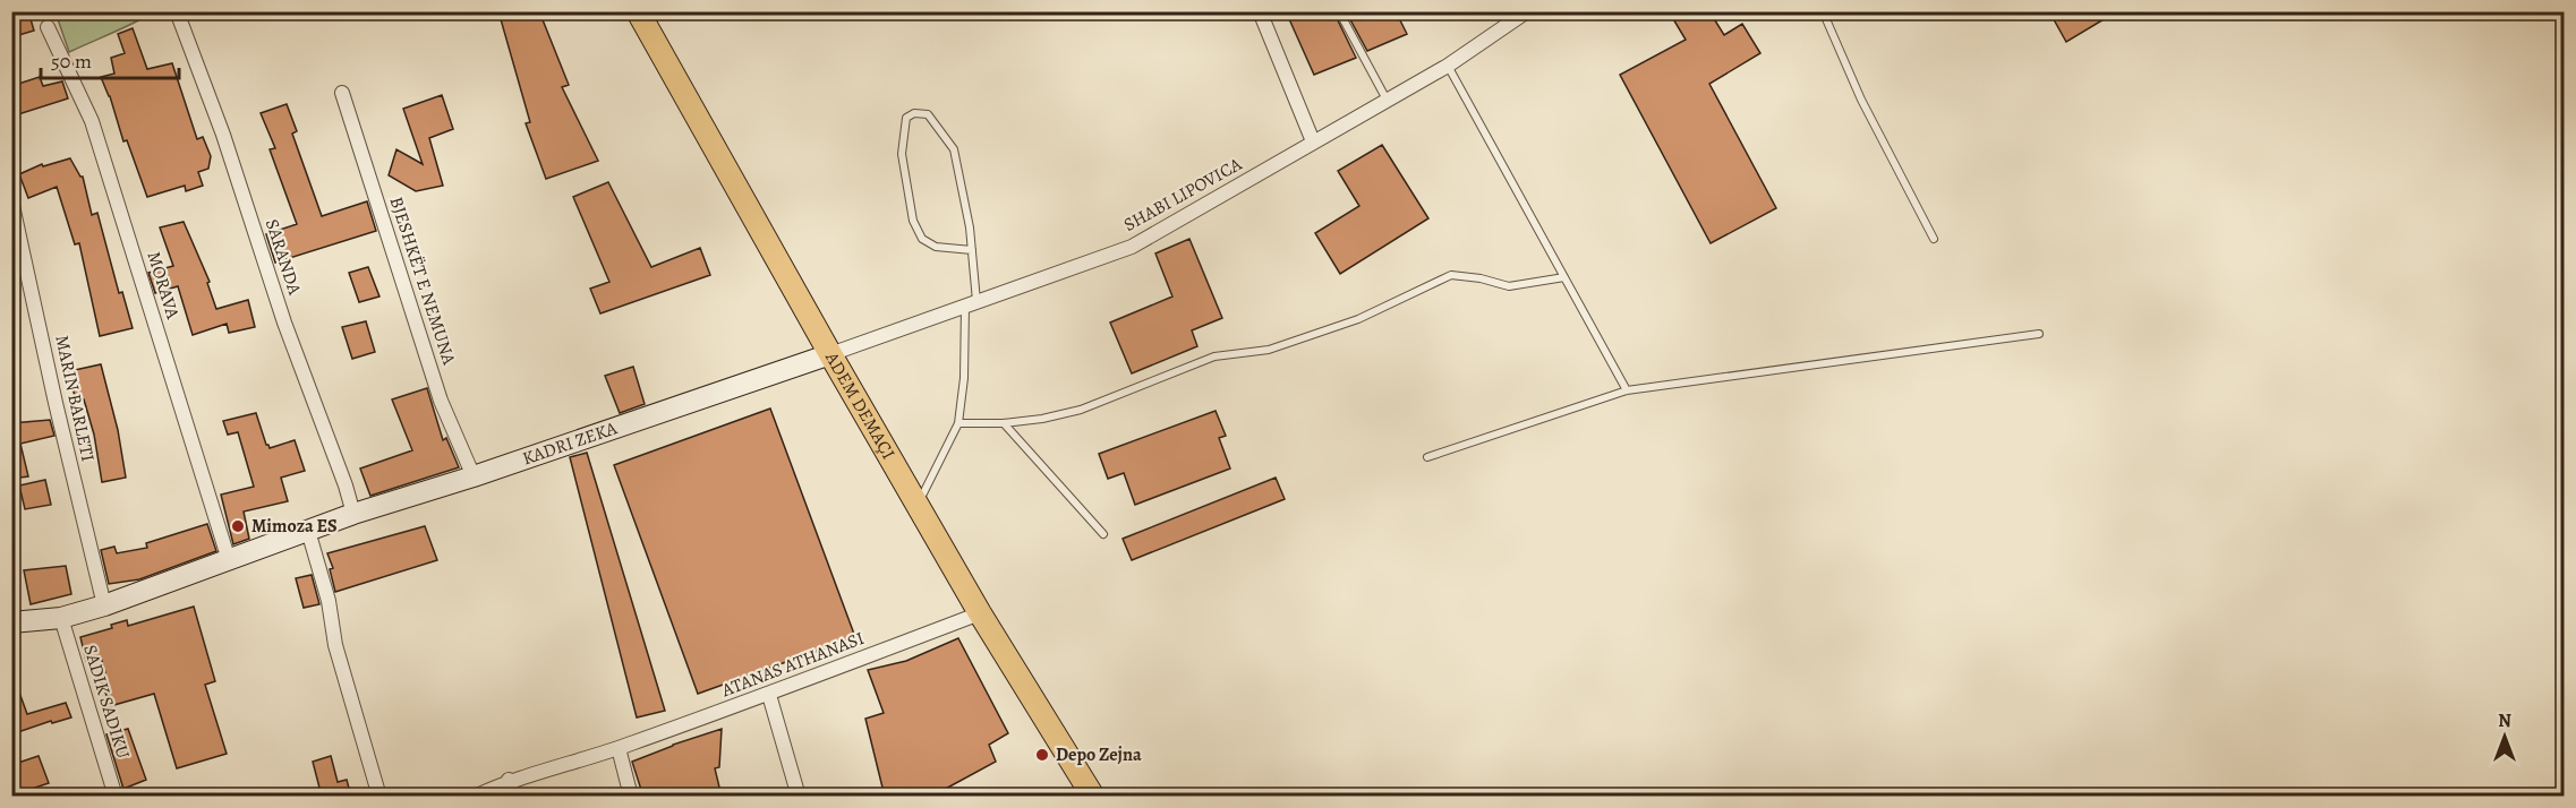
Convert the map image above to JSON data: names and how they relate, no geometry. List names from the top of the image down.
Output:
{
  "streets": {
    "main road": ["ADEM DEMAÇI"],
    "street": [
      "SHABI LIPOVICA",
      "SARANDA",
      "BJESHKËT E NEMUNA",
      "MORAVA",
      "MARIN BARLETI",
      "KADRI ZEKA",
      "ATANAS ATHANASI",
      "SADIK SADIKU"
    ]
  },
  "crossings": [
    ["SHABI LIPOVICA", "ADEM DEMAÇI"],
    ["SHABI LIPOVICA", "KADRI ZEKA"],
    ["SARANDA", "KADRI ZEKA"],
    ["BJESHKËT E NEMUNA", "KADRI ZEKA"],
    ["MORAVA", "KADRI ZEKA"],
    ["MARIN BARLETI", "KADRI ZEKA"],
    ["ADEM DEMAÇI", "KADRI ZEKA"],
    ["ADEM DEMAÇI", "ATANAS ATHANASI"],
    ["KADRI ZEKA", "SADIK SADIKU"]
  ],
  "places": ["Mimoza ES", "Depo Zejna"],
  "scale_bar": "50 m",
  "north": "top"
}
